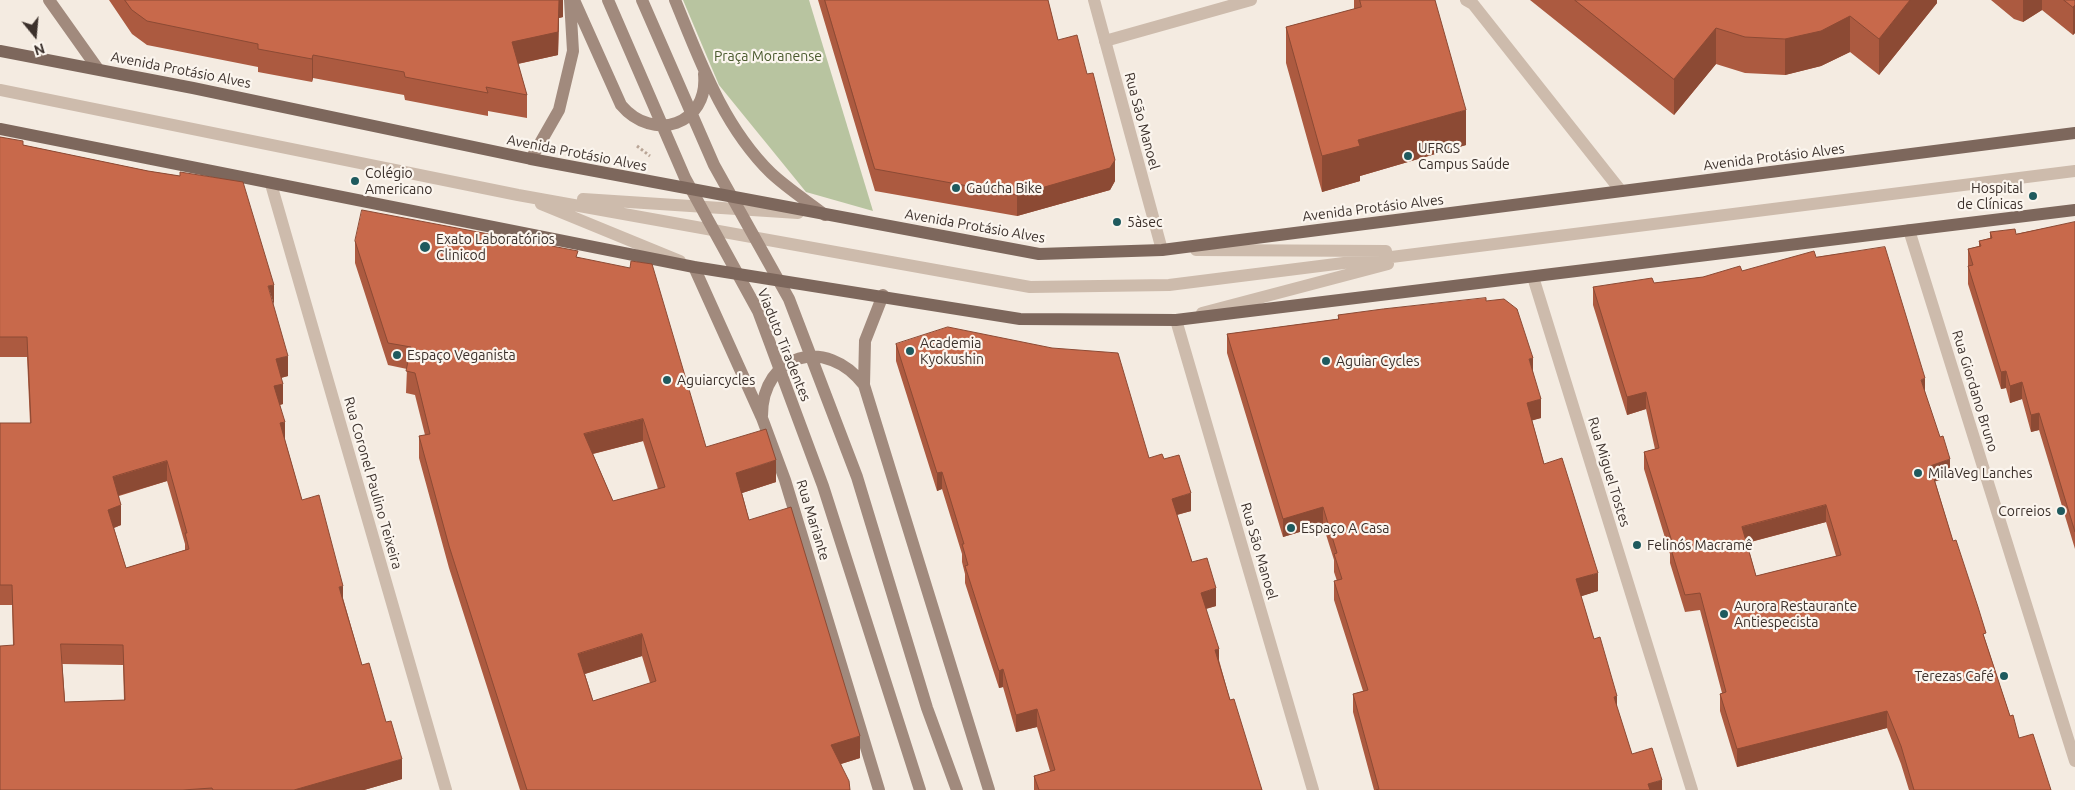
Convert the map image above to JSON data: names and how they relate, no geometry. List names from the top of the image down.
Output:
{
  "streets": {
    "main road": ["Avenida Protásio Alves", "Viaduto Tiradentes", "Rua Mariante"],
    "street": [
      "Rua São Manoel",
      "Rua Giordano Bruno",
      "Rua Miguel Tostes",
      "Rua Coronel Paulino Teixeira"
    ]
  },
  "crossings": [
    ["Avenida Protásio Alves", "Rua São Manoel"]
  ],
  "parks": ["Praça Moranense"],
  "places": [
    "UFRGS Campus Saúde",
    "Colégio Americano",
    "Gaúcha Bike",
    "Hospital de Clínicas",
    "5àsec",
    "Exato Laboratórios Clinicod",
    "Academia Kyokushin",
    "Espaço Veganista",
    "Aguiar Cycles",
    "Aguiarcycles",
    "MilaVeg Lanches",
    "Correios",
    "Espaço A Casa",
    "Felinós Macramê",
    "Aurora Restaurante Antiespecista",
    "Terezas Café"
  ],
  "north": "bottom"
}
